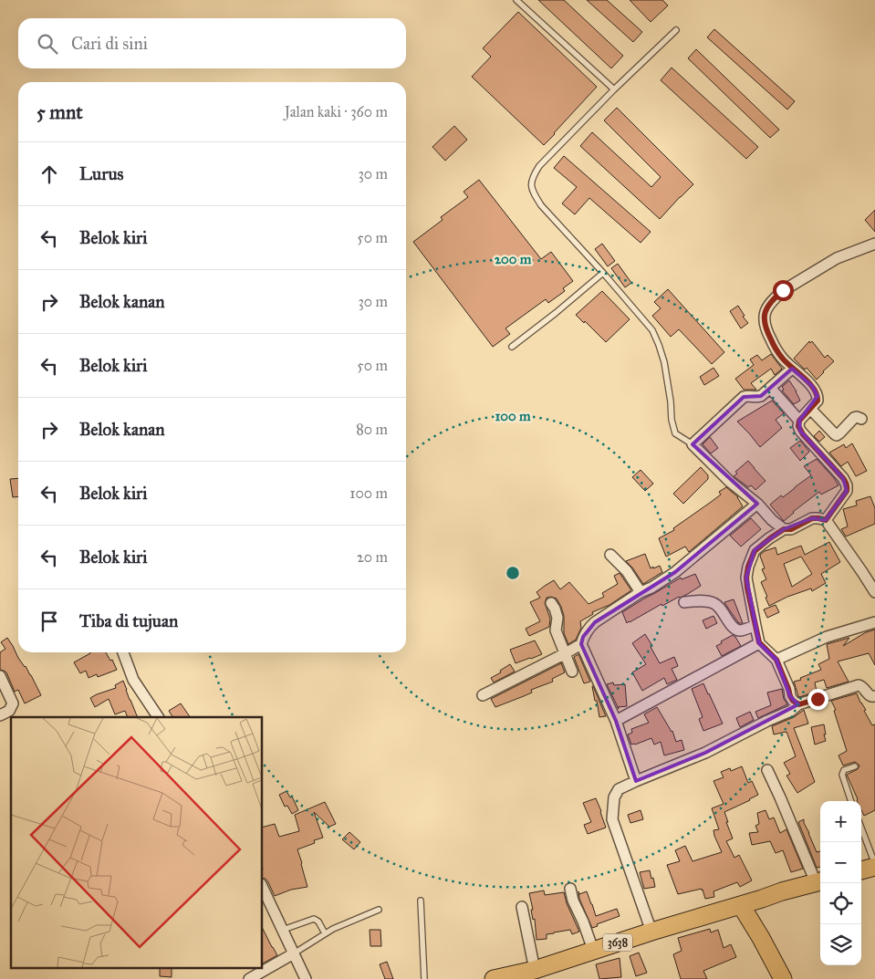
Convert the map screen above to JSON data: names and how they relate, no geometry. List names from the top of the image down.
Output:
{
  "streets": {
    "main road": ["3638"]
  },
  "page": {
    "search": "Cari di sini",
    "heading": ["5 mnt", "Jalan kaki · 360 m"],
    "list": [
      ["Lurus", "30 m"],
      ["Belok kiri", "50 m"],
      ["Belok kanan", "30 m"],
      ["Belok kiri", "50 m"],
      ["Belok kanan", "80 m"],
      ["Belok kiri", "100 m"],
      ["Belok kiri", "20 m"],
      "Tiba di tujuan"
    ],
    "map_buttons": ["+", "−"]
  },
  "rings": ["200 m", "100 m"]
}
